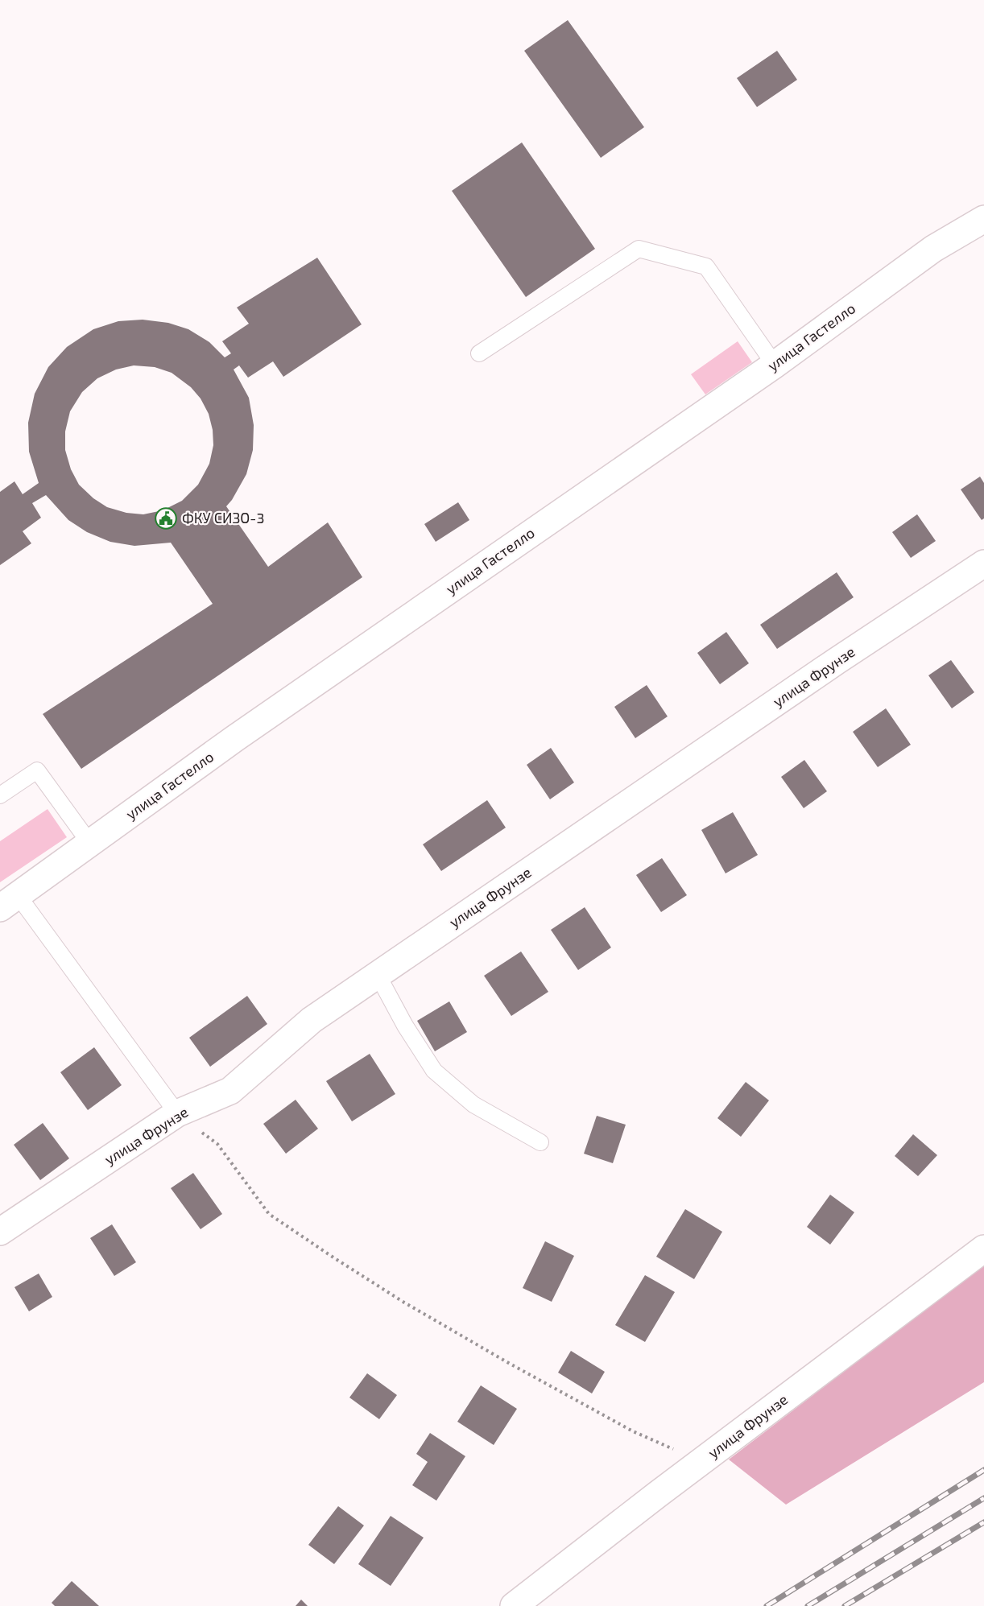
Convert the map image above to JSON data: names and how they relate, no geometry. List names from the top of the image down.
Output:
{
  "streets": {
    "street": ["улица Гастелло", "улица Фрунзе"]
  },
  "places": {
    "public building": ["ФКУ СИЗО-3"]
  }
}
